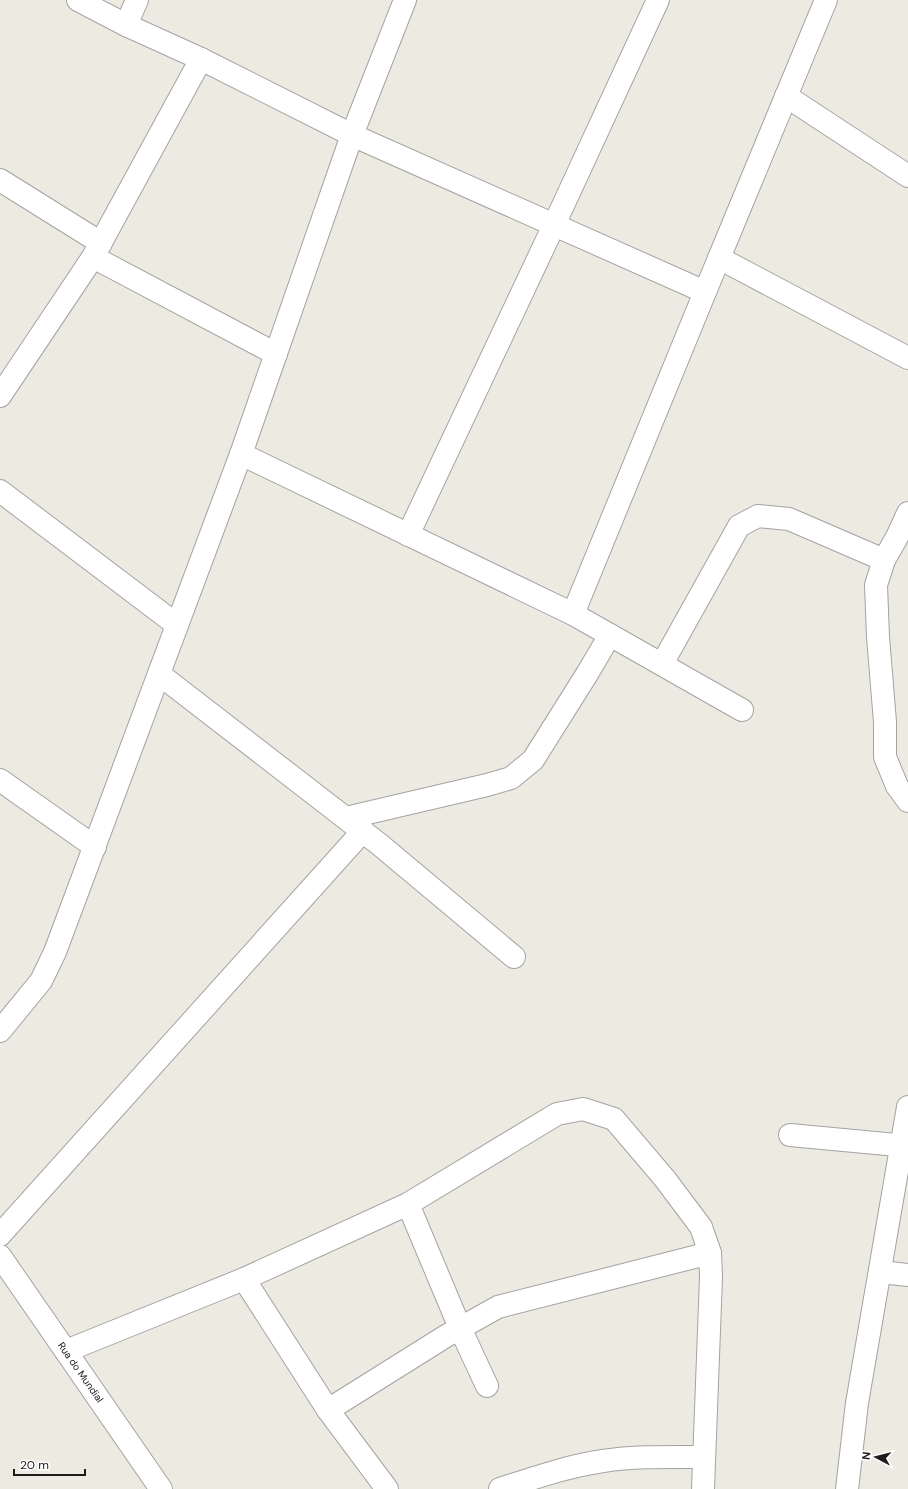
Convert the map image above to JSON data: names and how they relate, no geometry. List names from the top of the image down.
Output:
{
  "streets": {
    "street": ["Rua do Mundial"]
  },
  "scale_bar": "20 m",
  "north": "left"
}
